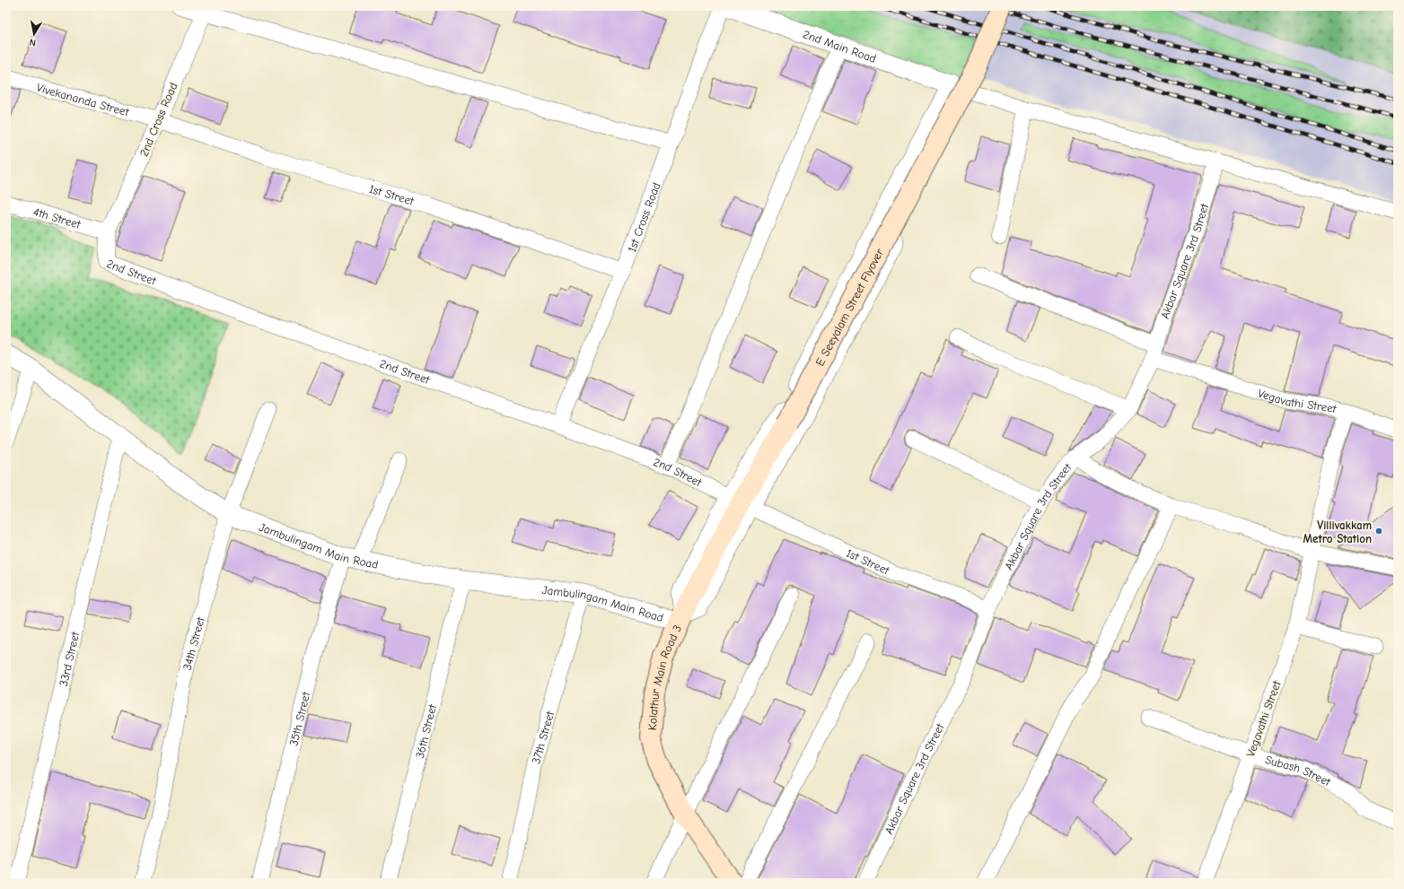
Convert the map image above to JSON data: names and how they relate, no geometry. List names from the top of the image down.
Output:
{
  "streets": {
    "main road": ["E Seeyalam Street Flyover", "Kolathur Main Road 3"],
    "street": [
      "2nd Main Road",
      "Vivekananda Street",
      "2nd Cross Road",
      "1st Street",
      "1st Cross Road",
      "4th Street",
      "Akbar Square 3rd Street",
      "2nd Street",
      "Vegavathi Street",
      "Jambulingam Main Road",
      "34th Street",
      "33rd Street",
      "35th Street",
      "36th Street",
      "37th Street",
      "Subash Street"
    ]
  },
  "crossings": [
    ["Vivekananda Street", "2nd Cross Road"],
    ["Vivekananda Street", "1st Street"],
    ["2nd Cross Road", "1st Street"],
    ["2nd Cross Road", "4th Street"],
    ["2nd Cross Road", "2nd Street"],
    ["1st Street", "1st Cross Road"],
    ["1st Street", "Akbar Square 3rd Street"],
    ["1st Cross Road", "2nd Street"],
    ["4th Street", "2nd Street"],
    ["Akbar Square 3rd Street", "Vegavathi Street"],
    ["E Seeyalam Street Flyover", "Jambulingam Main Road"],
    ["E Seeyalam Street Flyover", "Kolathur Main Road 3"],
    ["Vegavathi Street", "Subash Street"],
    ["Jambulingam Main Road", "34th Street"],
    ["Jambulingam Main Road", "33rd Street"],
    ["Jambulingam Main Road", "Kolathur Main Road 3"],
    ["Jambulingam Main Road", "35th Street"],
    ["Jambulingam Main Road", "36th Street"],
    ["Jambulingam Main Road", "37th Street"]
  ],
  "places": ["Villivakkam Metro Station"],
  "north": "bottom"
}
